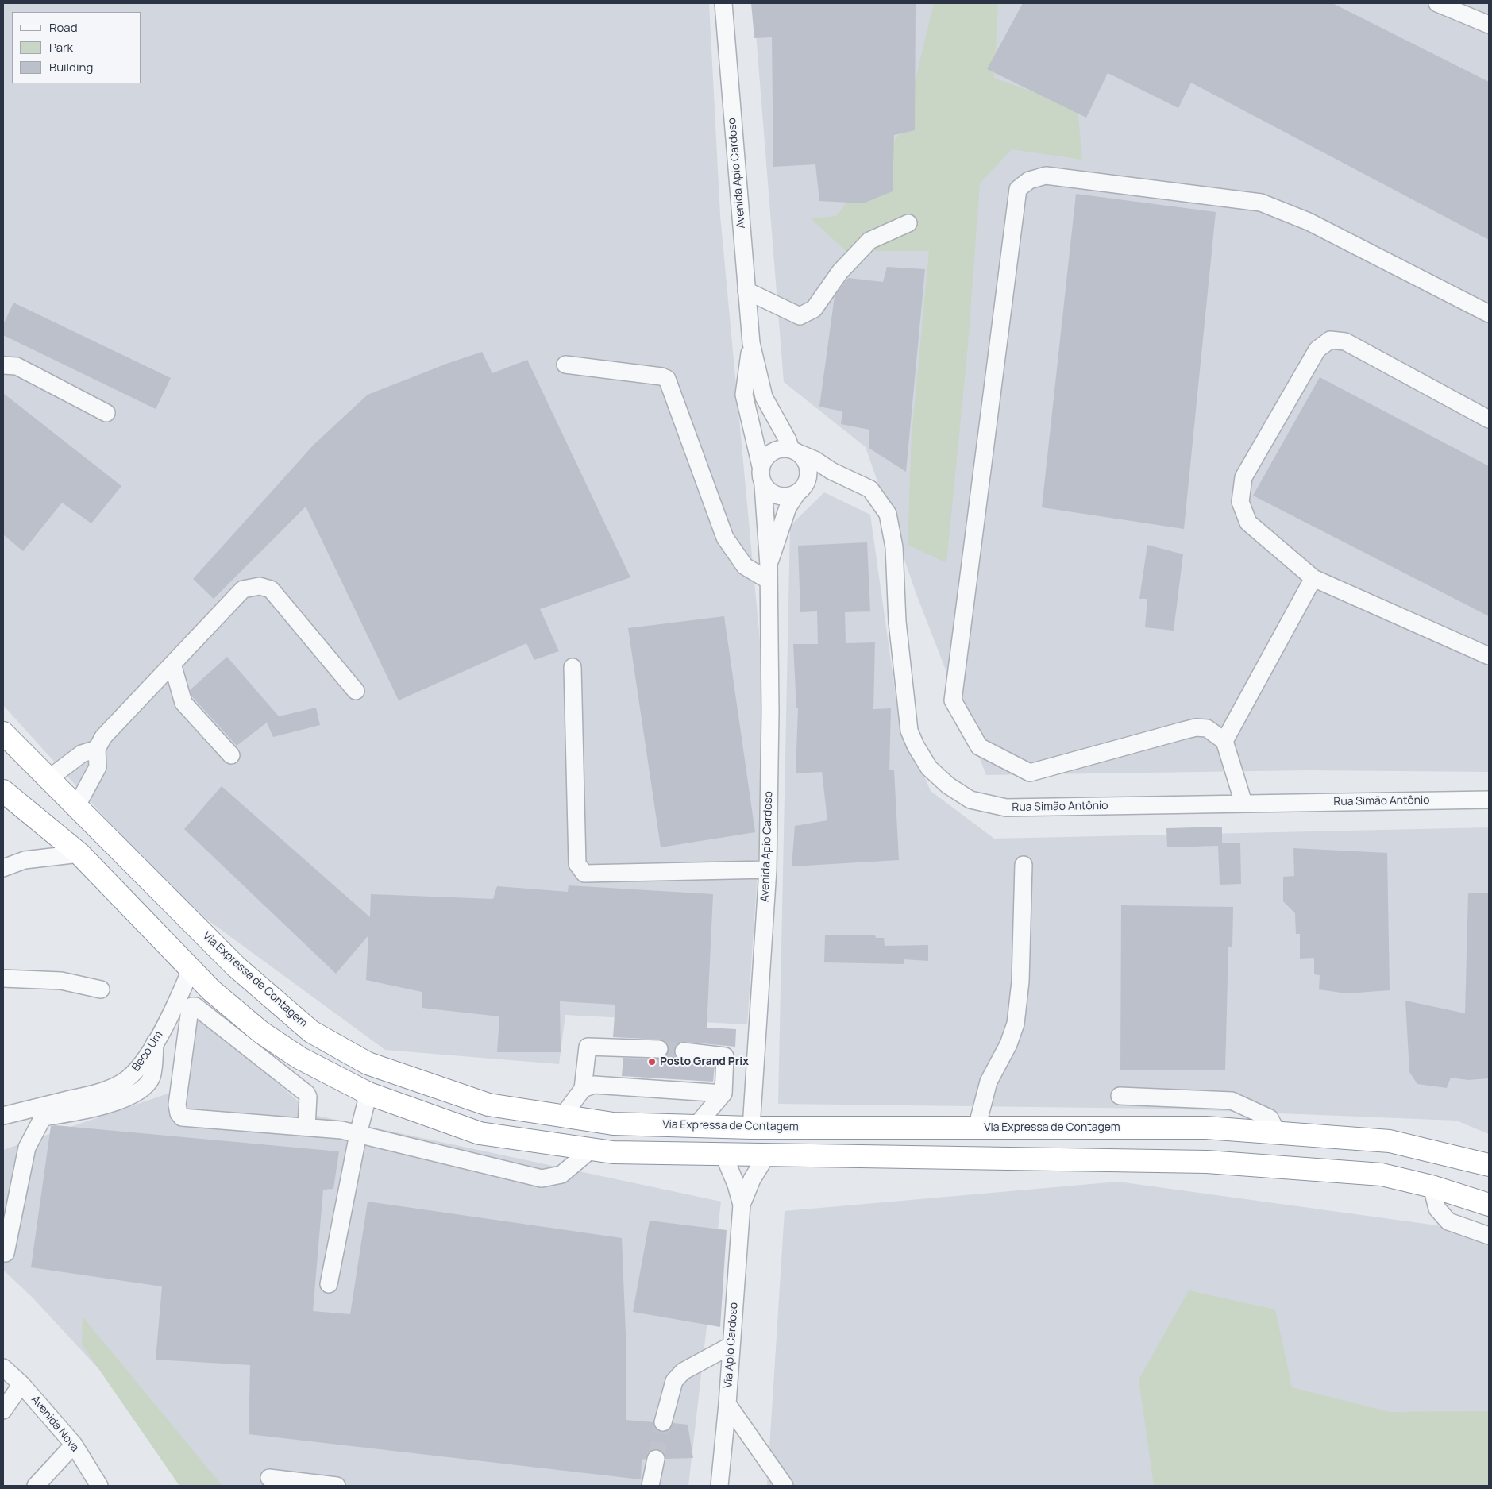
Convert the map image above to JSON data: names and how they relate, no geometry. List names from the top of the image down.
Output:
{
  "streets": {
    "highway": ["Via Expressa de Contagem"],
    "street": [
      "Avenida Apio Cardoso",
      "Rua Simão Antônio",
      "Beco Um",
      "Via Apio Cardoso",
      "Avenida Nova"
    ]
  },
  "crossings": [
    ["Avenida Apio Cardoso", "Rua Simão Antônio"],
    ["Avenida Apio Cardoso", "Via Expressa de Contagem"]
  ],
  "places": ["Posto Grand Prix"],
  "legend": ["Road", "Park", "Building"]
}
